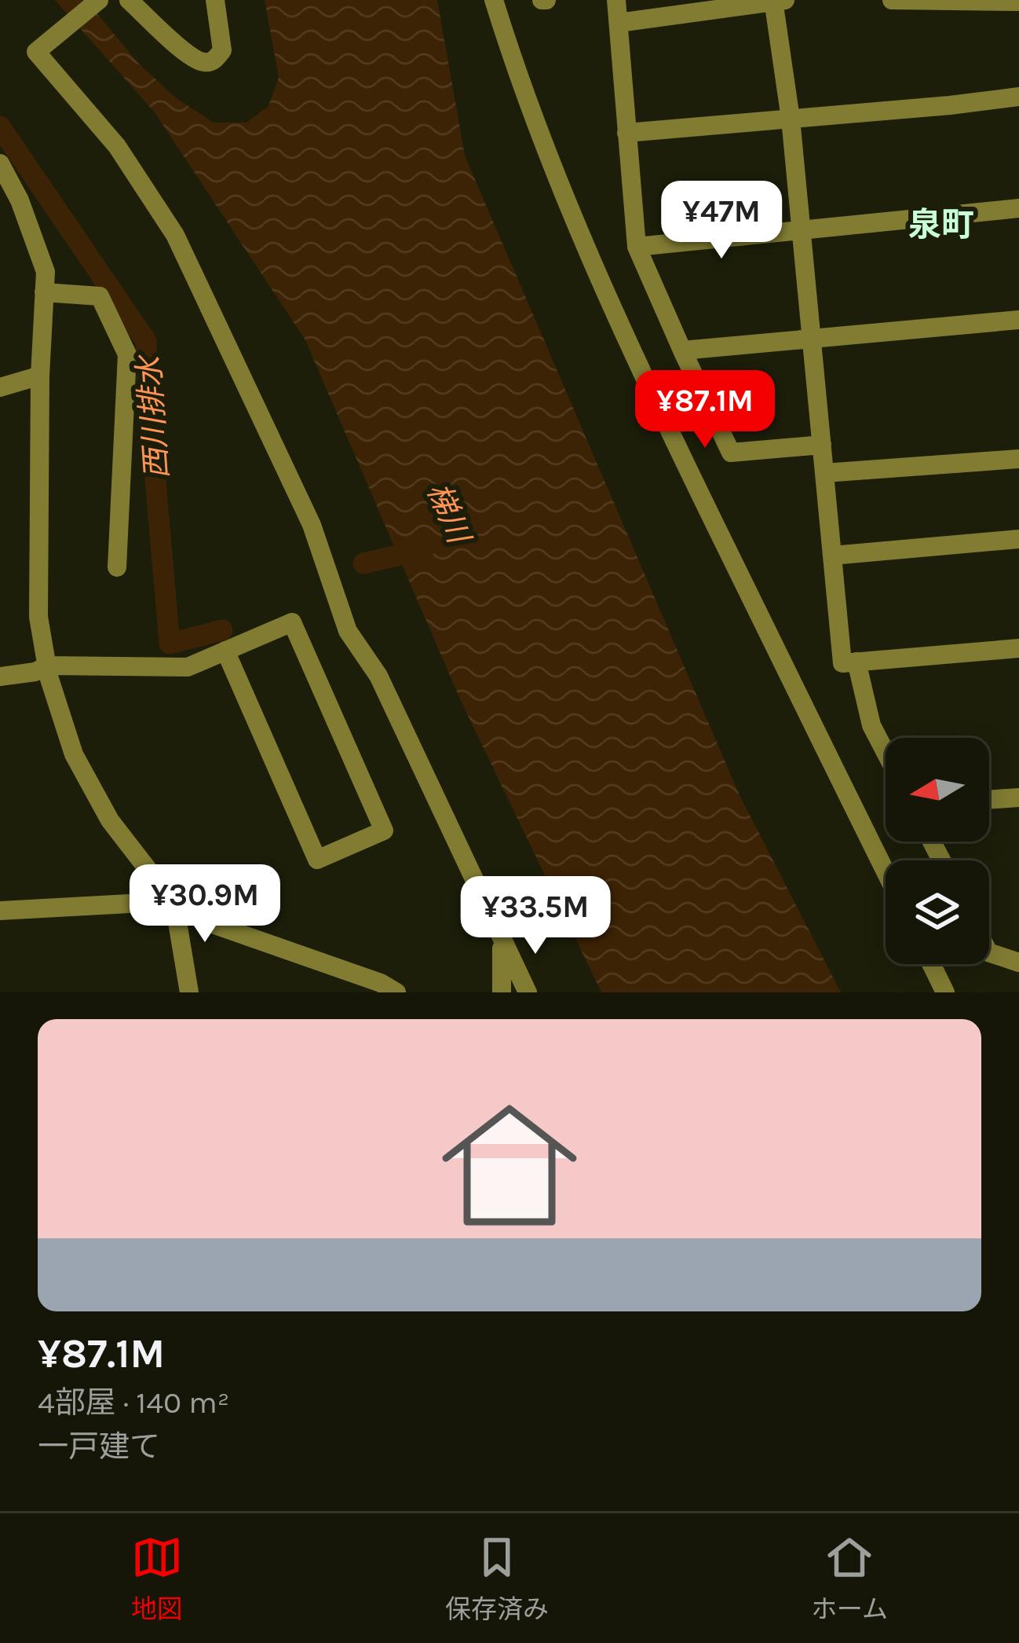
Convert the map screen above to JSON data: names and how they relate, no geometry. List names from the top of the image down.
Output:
{
  "districts": ["泉町"],
  "water": ["西川排水", "梯川"],
  "north": "left",
  "page": {
    "price": [
      "¥47M",
      "¥87.1M",
      "¥30.9M",
      "¥33.5M"
    ],
    "list": [
      {
        "name": "¥87.1M",
        "note": "4部屋 · 140 m² · 一戸建て"
      }
    ],
    "tabs": ["地図", "保存済み", "ホーム"]
  }
}
